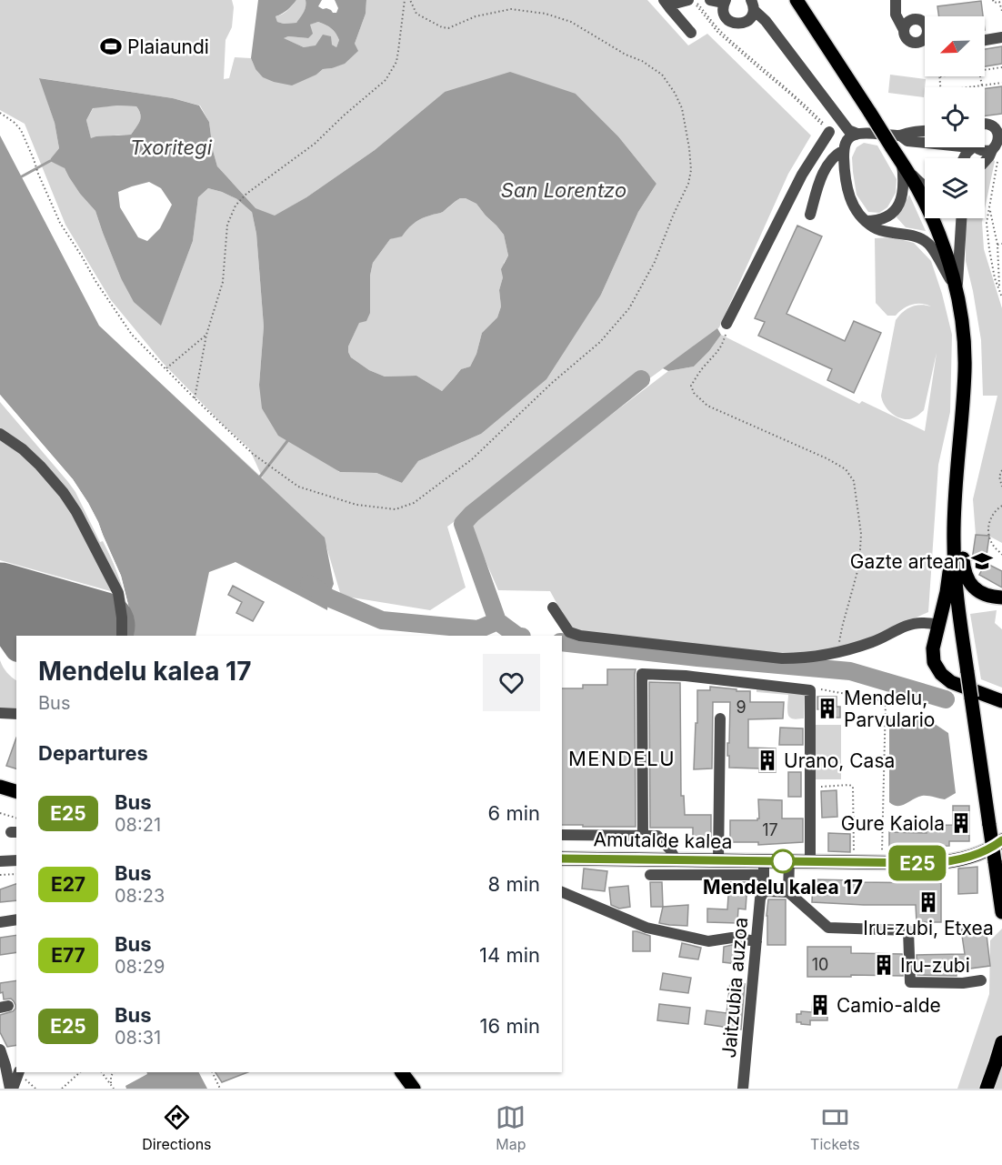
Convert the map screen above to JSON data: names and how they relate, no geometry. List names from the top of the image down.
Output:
{
  "streets": {
    "main road": ["Amutalde kalea"],
    "street": ["Jaitzubia auzoa"]
  },
  "crossings": [
    ["Amutalde kalea", "Jaitzubia auzoa"]
  ],
  "districts": ["MENDELU"],
  "water": ["Txoritegi", "San Lorentzo"],
  "places": {
    "sports": ["Plaiaundi"],
    "school or university": ["Gazte artean"],
    "building": [
      "Mendelu, Parvulario",
      "Urano, Casa",
      "Gure Kaiola",
      "Iru-zubi, Etxea",
      "Iru-zubi",
      "Camio-alde"
    ],
    "other": ["Mendelu kalea 17"]
  },
  "lines": ["bus line E25"],
  "house_numbers": ["9", "17", "10"],
  "north": "bottom left",
  "page": {
    "on_map": "E25",
    "heading": [
      ["Mendelu kalea 17", "Bus"],
      "Departures"
    ],
    "list": [
      {
        "mark": "E25",
        "name": "Bus",
        "note": "08:21",
        "value": "6 min"
      },
      {
        "mark": "E27",
        "name": "Bus",
        "note": "08:23",
        "value": "8 min"
      },
      {
        "mark": "E77",
        "name": "Bus",
        "note": "08:29",
        "value": "14 min"
      },
      {
        "mark": "E25",
        "name": "Bus",
        "note": "08:31",
        "value": "16 min"
      }
    ],
    "tabs": ["Directions", "Map", "Tickets"]
  }
}
